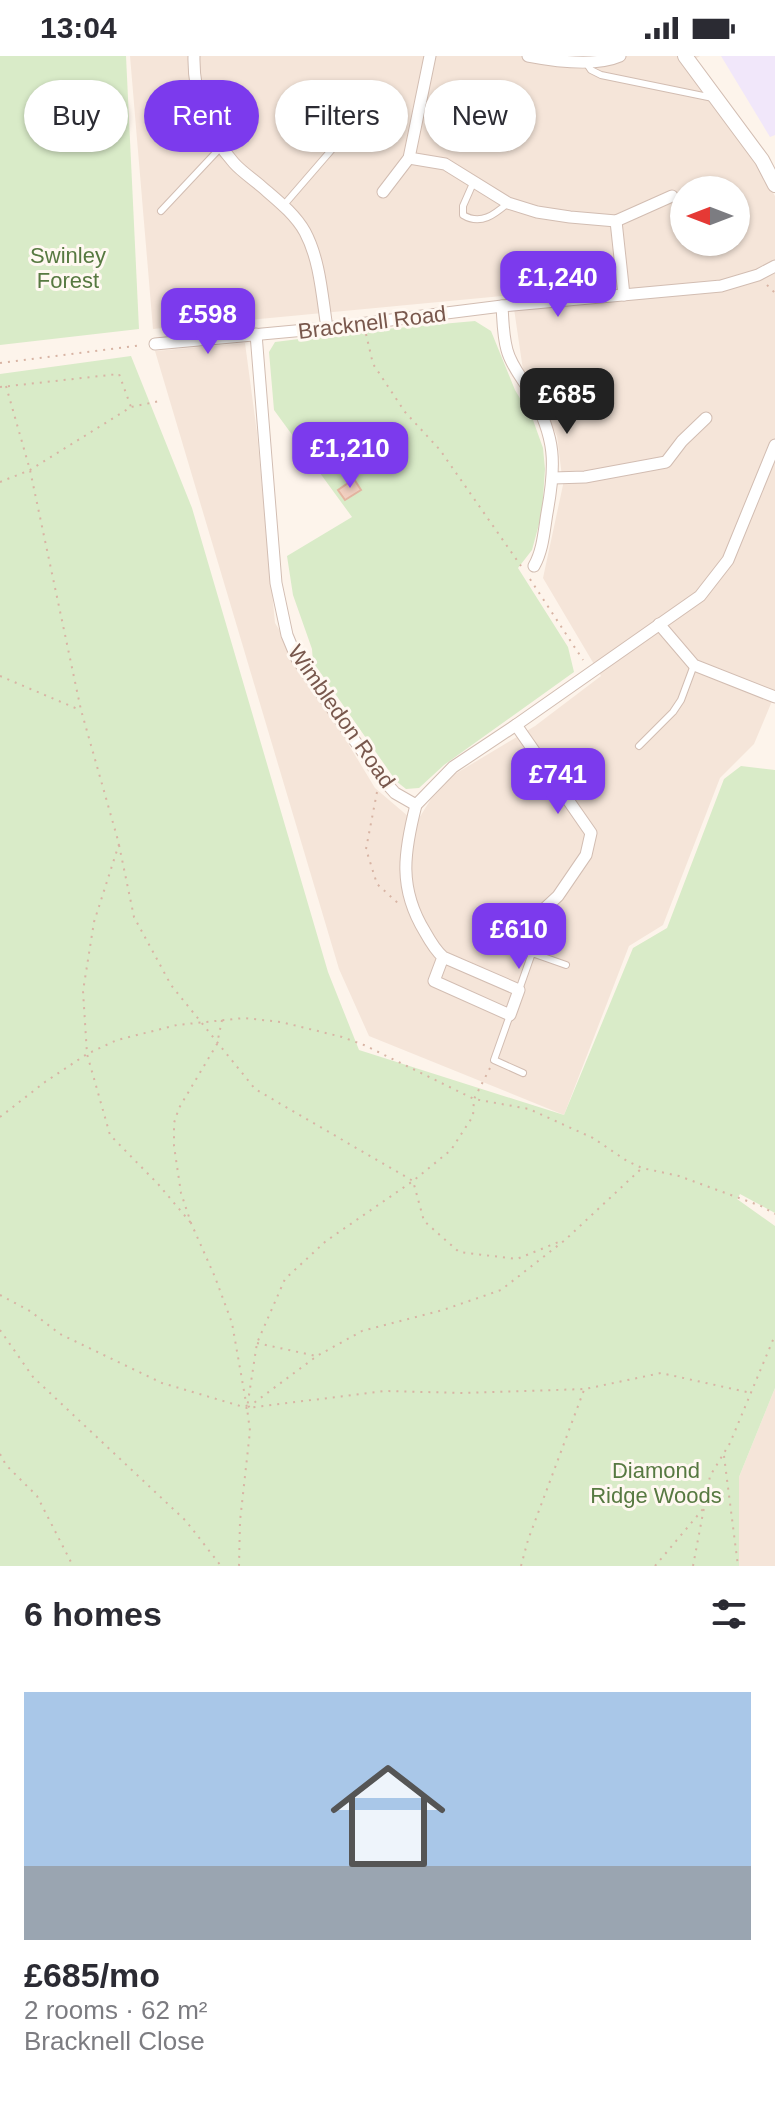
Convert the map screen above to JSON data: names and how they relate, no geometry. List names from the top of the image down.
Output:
{
  "streets": {
    "street": ["Bracknell Road", "Wimbledon Road"]
  },
  "crossings": [
    ["Bracknell Road", "Wimbledon Road"]
  ],
  "parks": ["Swinley Forest", "Diamond Ridge Woods"],
  "north": "left",
  "page": {
    "status": "13:04",
    "chip": [
      "Buy",
      "Rent",
      "Filters",
      "New"
    ],
    "price": [
      "£1,240",
      "£598",
      "£685",
      "£1,210",
      "£741",
      "£610"
    ],
    "heading": "6 homes",
    "list": [
      {
        "name": "£685/mo",
        "note": "2 rooms · 62 m² · Bracknell Close"
      }
    ]
  }
}
